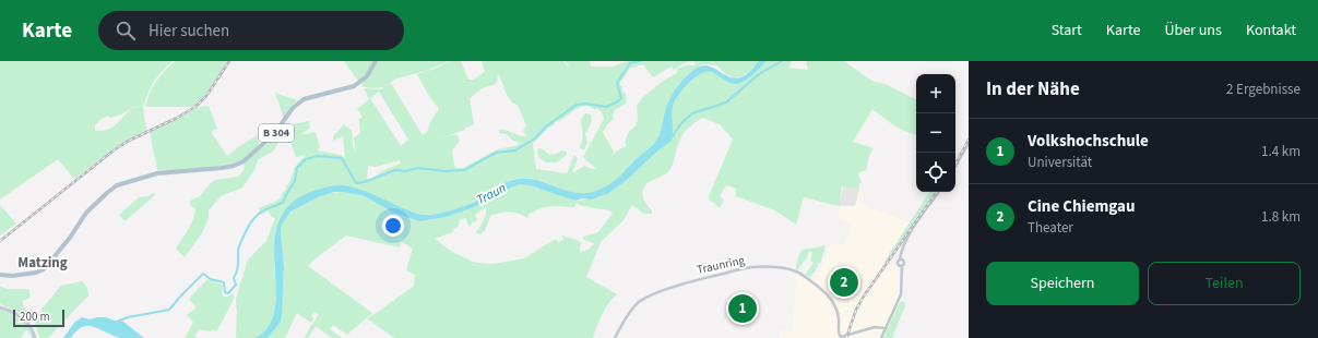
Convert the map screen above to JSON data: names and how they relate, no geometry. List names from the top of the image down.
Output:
{
  "streets": {
    "main road": ["B 304"],
    "street": ["Traunring"]
  },
  "districts": ["Matzing"],
  "water": ["Traun"],
  "scale_bar": "200 m",
  "page": {
    "header": "Karte",
    "search": "Hier suchen",
    "nav": [
      "Start",
      "Karte",
      "Über uns",
      "Kontakt"
    ],
    "heading": ["In der Nähe", "2 Ergebnisse"],
    "map_buttons": ["+", "−"],
    "list": [
      {
        "mark": "1",
        "name": "Volkshochschule",
        "note": "Universität",
        "value": "1.4 km"
      },
      {
        "mark": "2",
        "name": "Cine Chiemgau",
        "note": "Theater",
        "value": "1.8 km"
      }
    ],
    "buttons": ["Speichern", "Teilen"],
    "pins": ["2", "1"],
    "scale": "200 m"
  }
}
